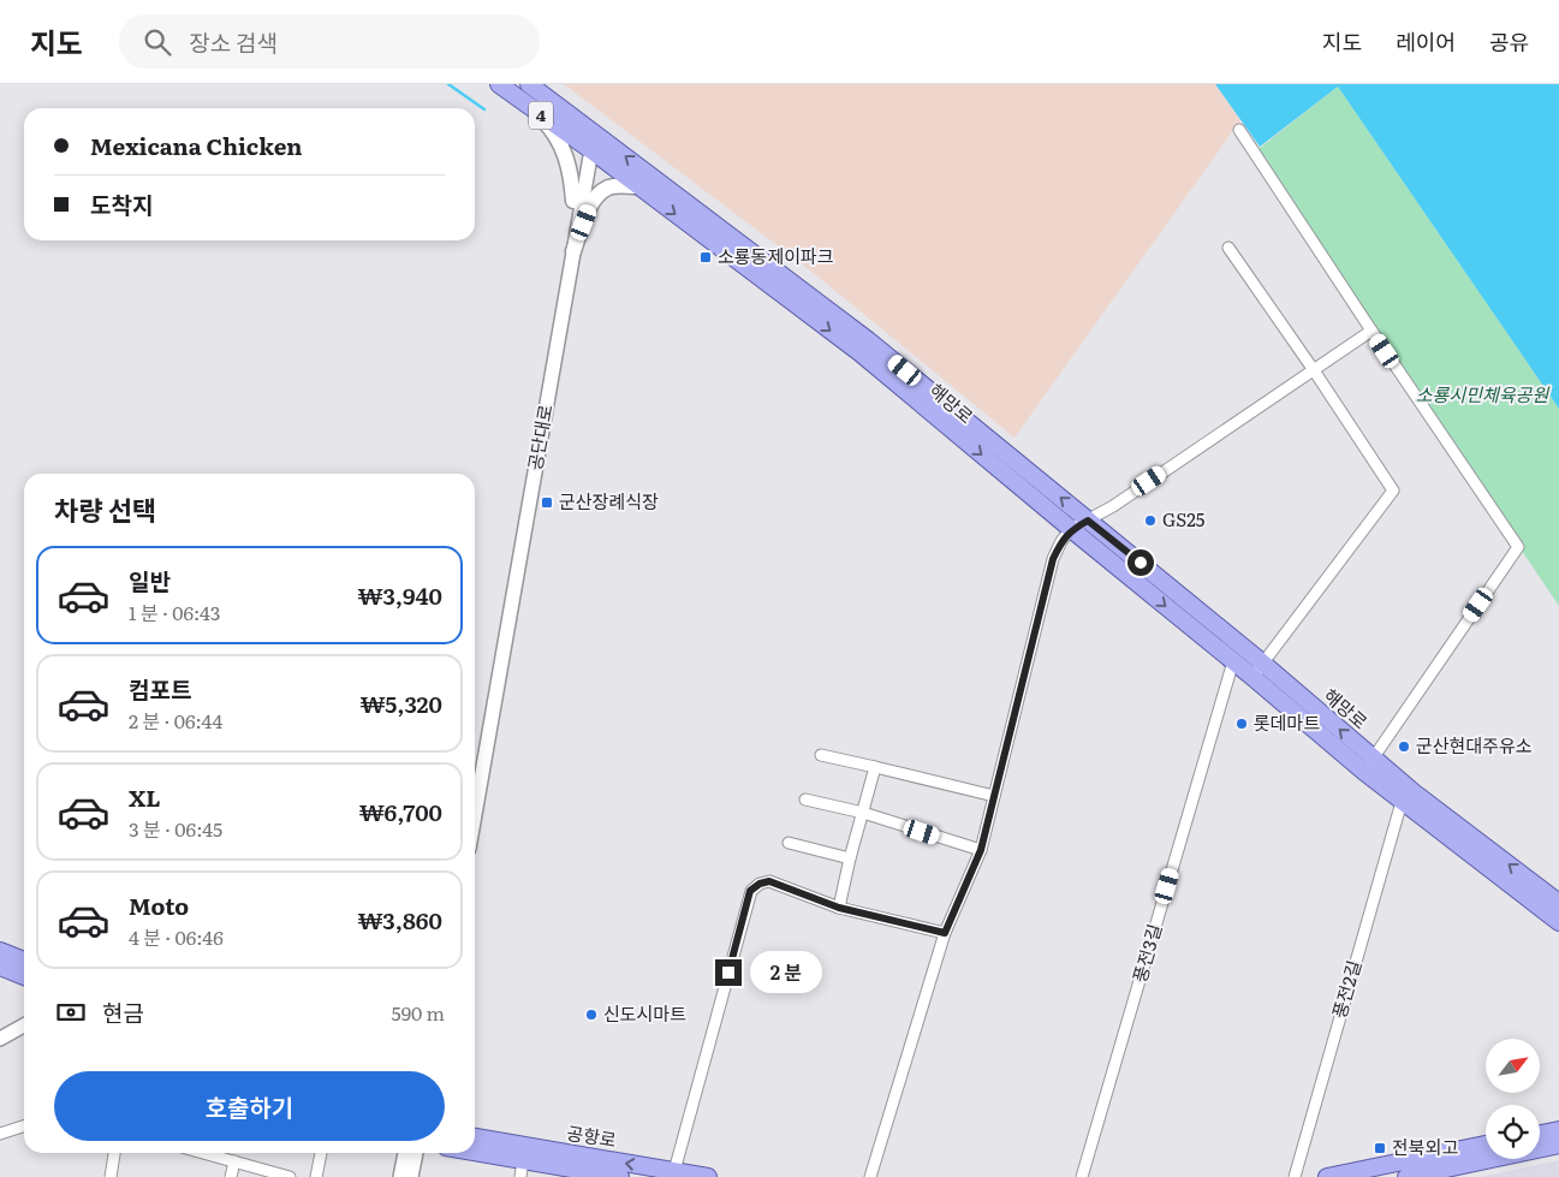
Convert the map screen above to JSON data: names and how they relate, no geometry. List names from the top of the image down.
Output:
{
  "streets": {
    "main road": ["4", "해망로", "공항로"],
    "street": ["공단대로", "풍전3길", "풍전2길"]
  },
  "crossings": [
    ["해망로", "공단대로"],
    ["해망로", "풍전3길"],
    ["해망로", "풍전2길"]
  ],
  "parks": ["소룡시민체육공원"],
  "places": {
    "transit": ["소룡동제이파크", "군산장례식장", "전북외고"],
    "other": [
      "GS25",
      "롯데마트",
      "군산현대주유소",
      "신도시마트"
    ]
  },
  "north": "top right",
  "page": {
    "header": "지도",
    "search": "장소 검색",
    "nav": ["지도", "레이어", "공유"],
    "banner": ["Mexicana Chicken", "도착지"],
    "heading": "차량 선택",
    "list": [
      {
        "name": "일반",
        "note": "1 분 · 06:43",
        "value": "₩3,940"
      },
      {
        "name": "컴포트",
        "note": "2 분 · 06:44",
        "value": "₩5,320"
      },
      {
        "name": "XL",
        "note": "3 분 · 06:45",
        "value": "₩6,700"
      },
      {
        "name": "Moto",
        "note": "4 분 · 06:46",
        "value": "₩3,860"
      }
    ],
    "bubble": "2 분",
    "pay": ["현금", "590 m"],
    "buttons": "호출하기"
  }
}
